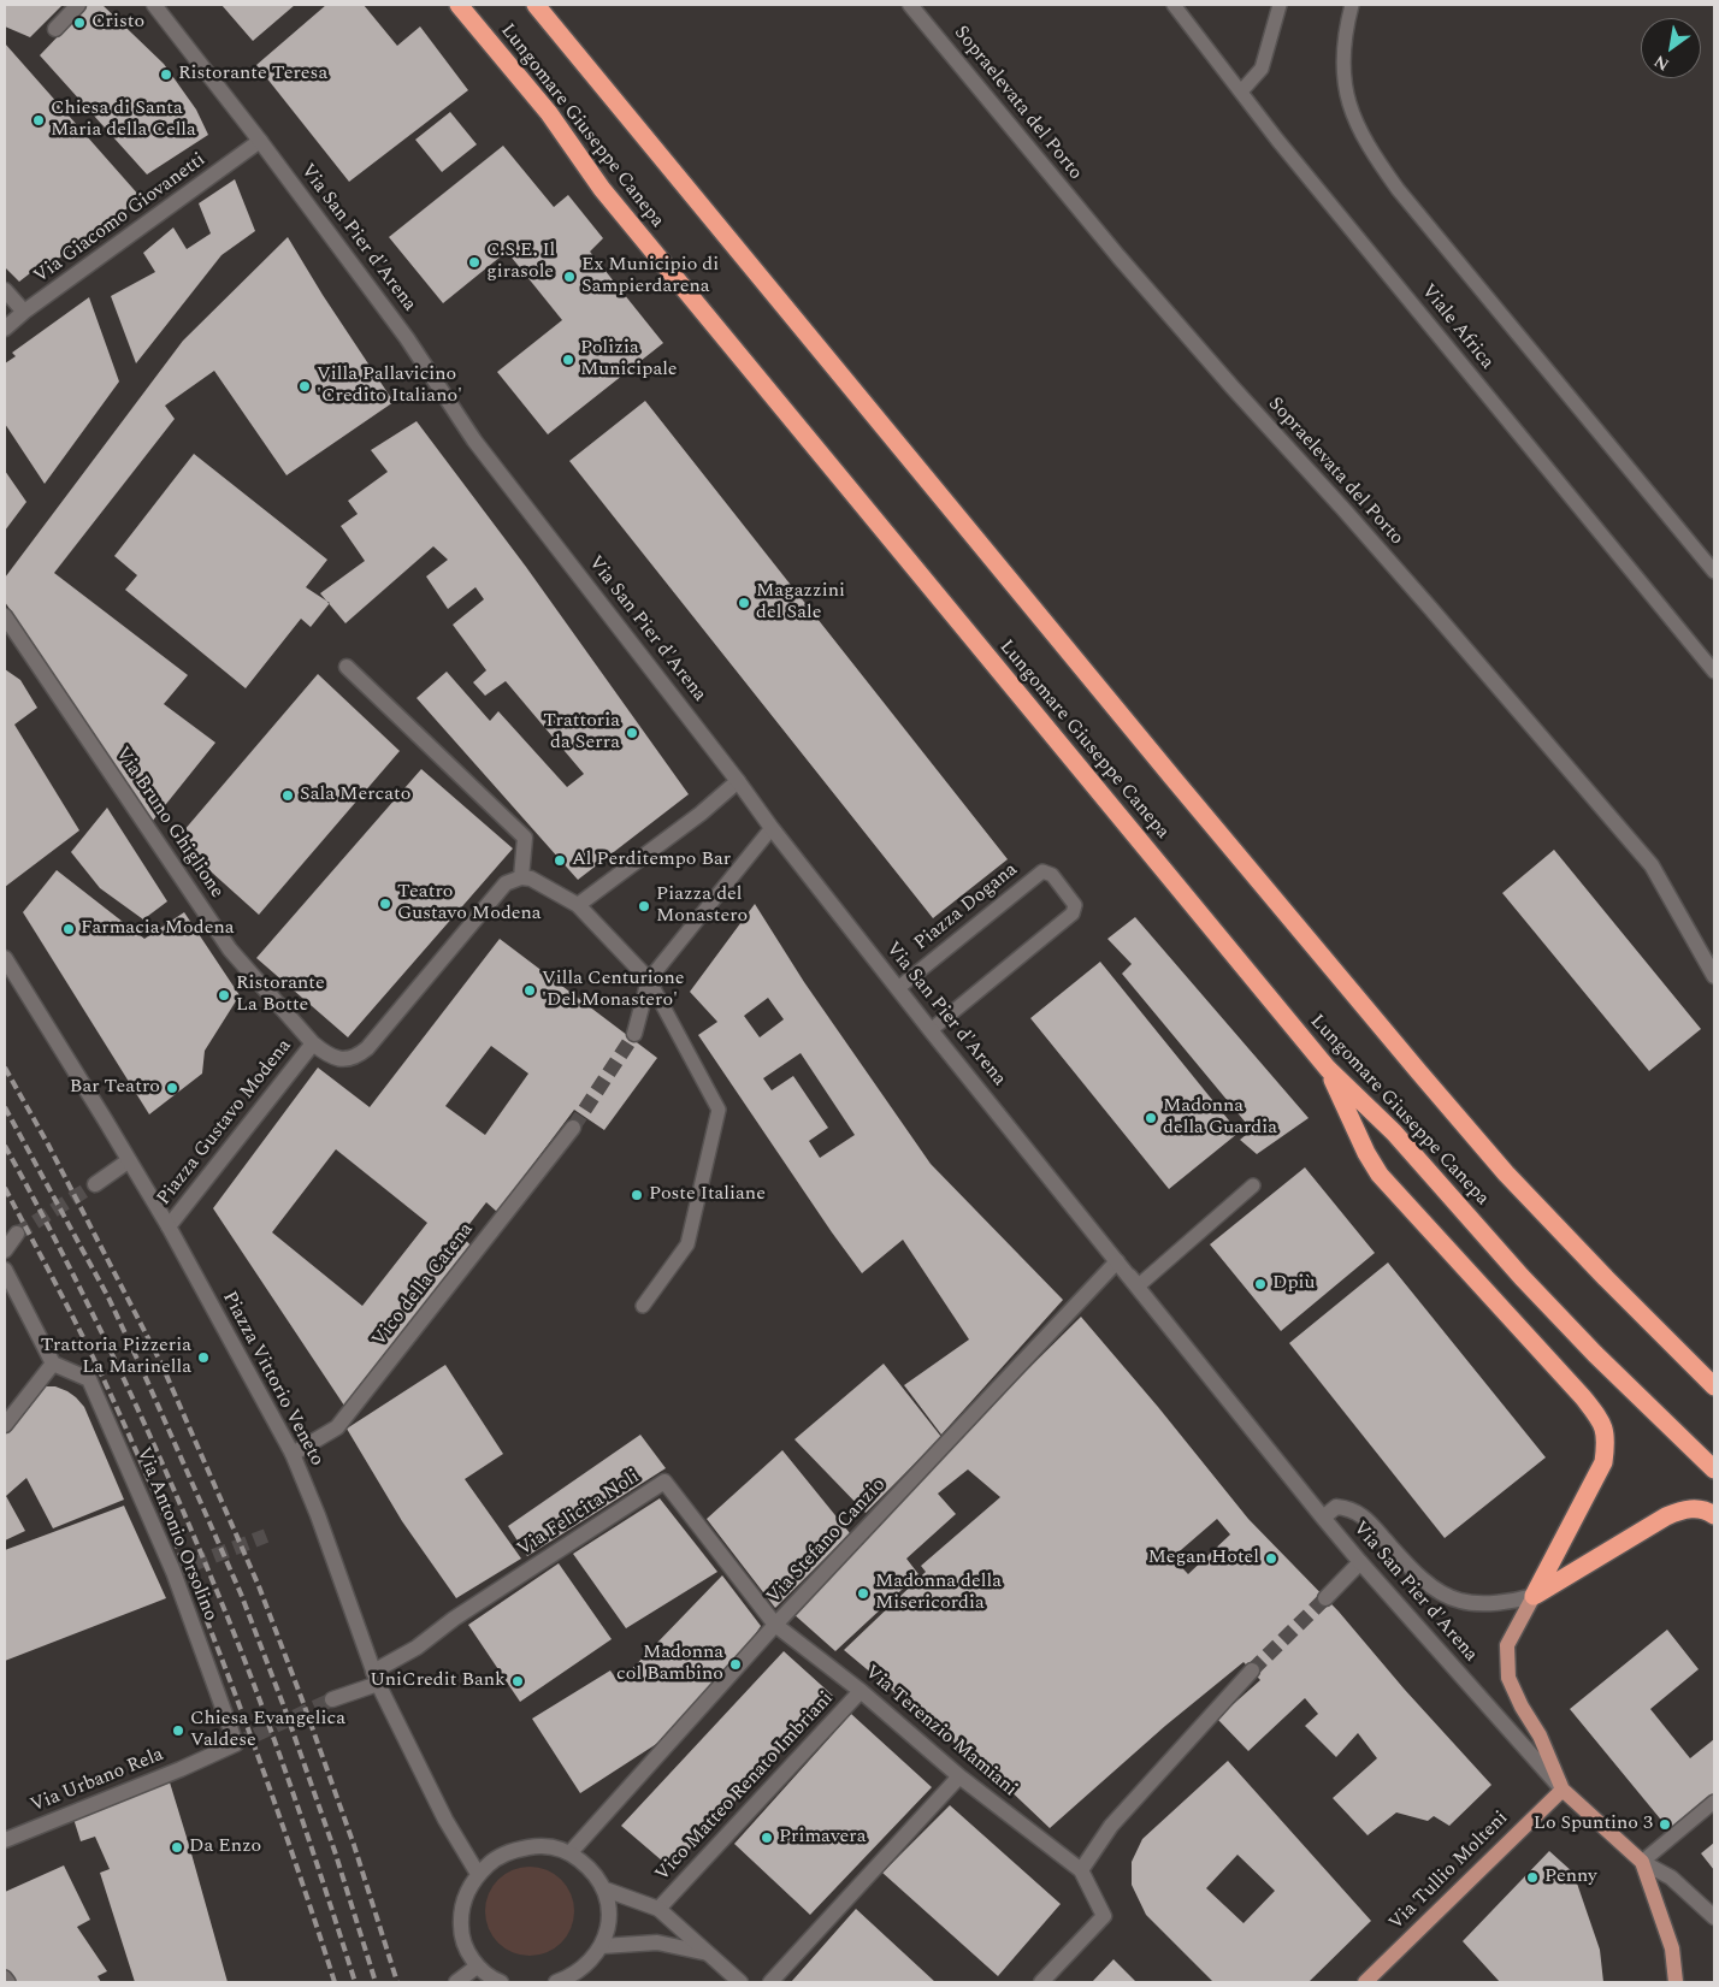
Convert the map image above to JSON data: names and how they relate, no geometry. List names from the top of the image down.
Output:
{
  "streets": {
    "highway": ["Lungomare Giuseppe Canepa"],
    "main road": ["Via San Pier d'Arena", "Via Tullio Molteni"],
    "street": [
      "Sopraelevata del Porto",
      "Via Giacomo Giovanetti",
      "Via Bruno Ghiglione",
      "Piazza Gustavo Modena",
      "Vico della Catena",
      "Piazza Vittorio Veneto",
      "Via Felicita Noli",
      "Via Antonio Orsolino",
      "Via Stefano Canzio",
      "Via Terenzio Mamiani",
      "Via Urbano Rela",
      "Vico Matteo Renato Imbriani"
    ],
    "lane": ["Viale Africa", "Piazza Dogana"]
  },
  "crossings": [
    ["Via Giacomo Giovanetti", "Via San Pier d'Arena"],
    ["Via San Pier d'Arena", "Piazza Dogana"],
    ["Via San Pier d'Arena", "Via Stefano Canzio"],
    ["Via San Pier d'Arena", "Via Tullio Molteni"],
    ["Via Bruno Ghiglione", "Piazza Gustavo Modena"],
    ["Piazza Gustavo Modena", "Piazza Vittorio Veneto"],
    ["Vico della Catena", "Piazza Vittorio Veneto"],
    ["Piazza Vittorio Veneto", "Via Felicita Noli"],
    ["Via Felicita Noli", "Via Stefano Canzio"],
    ["Via Felicita Noli", "Via Terenzio Mamiani"],
    ["Via Antonio Orsolino", "Via Urbano Rela"],
    ["Via Stefano Canzio", "Via Terenzio Mamiani"],
    ["Via Terenzio Mamiani", "Vico Matteo Renato Imbriani"]
  ],
  "places": [
    "Cristo",
    "Ristorante Teresa",
    "Chiesa di Santa Maria della Cella",
    "C.S.E. Il girasole",
    "Ex Municipio di Sampierdarena",
    "Polizia Municipale",
    "Villa Pallavicino 'Credito Italiano'",
    "Magazzini del Sale",
    "Trattoria da Serra",
    "Sala Mercato",
    "Al Perditempo Bar",
    "Teatro Gustavo Modena",
    "Piazza del Monastero",
    "Farmacia Modena",
    "Villa Centurione 'Del Monastero'",
    "Ristorante La Botte",
    "Bar Teatro",
    "Madonna della Guardia",
    "Poste Italiane",
    "Dpiù",
    "Trattoria Pizzeria La Marinella",
    "Megan Hotel",
    "Madonna della Misericordia",
    "Madonna col Bambino",
    "UniCredit Bank",
    "Chiesa Evangelica Valdese",
    "Lo Spuntino 3",
    "Primavera",
    "Da Enzo",
    "Penny"
  ],
  "north": "bottom left"
}
